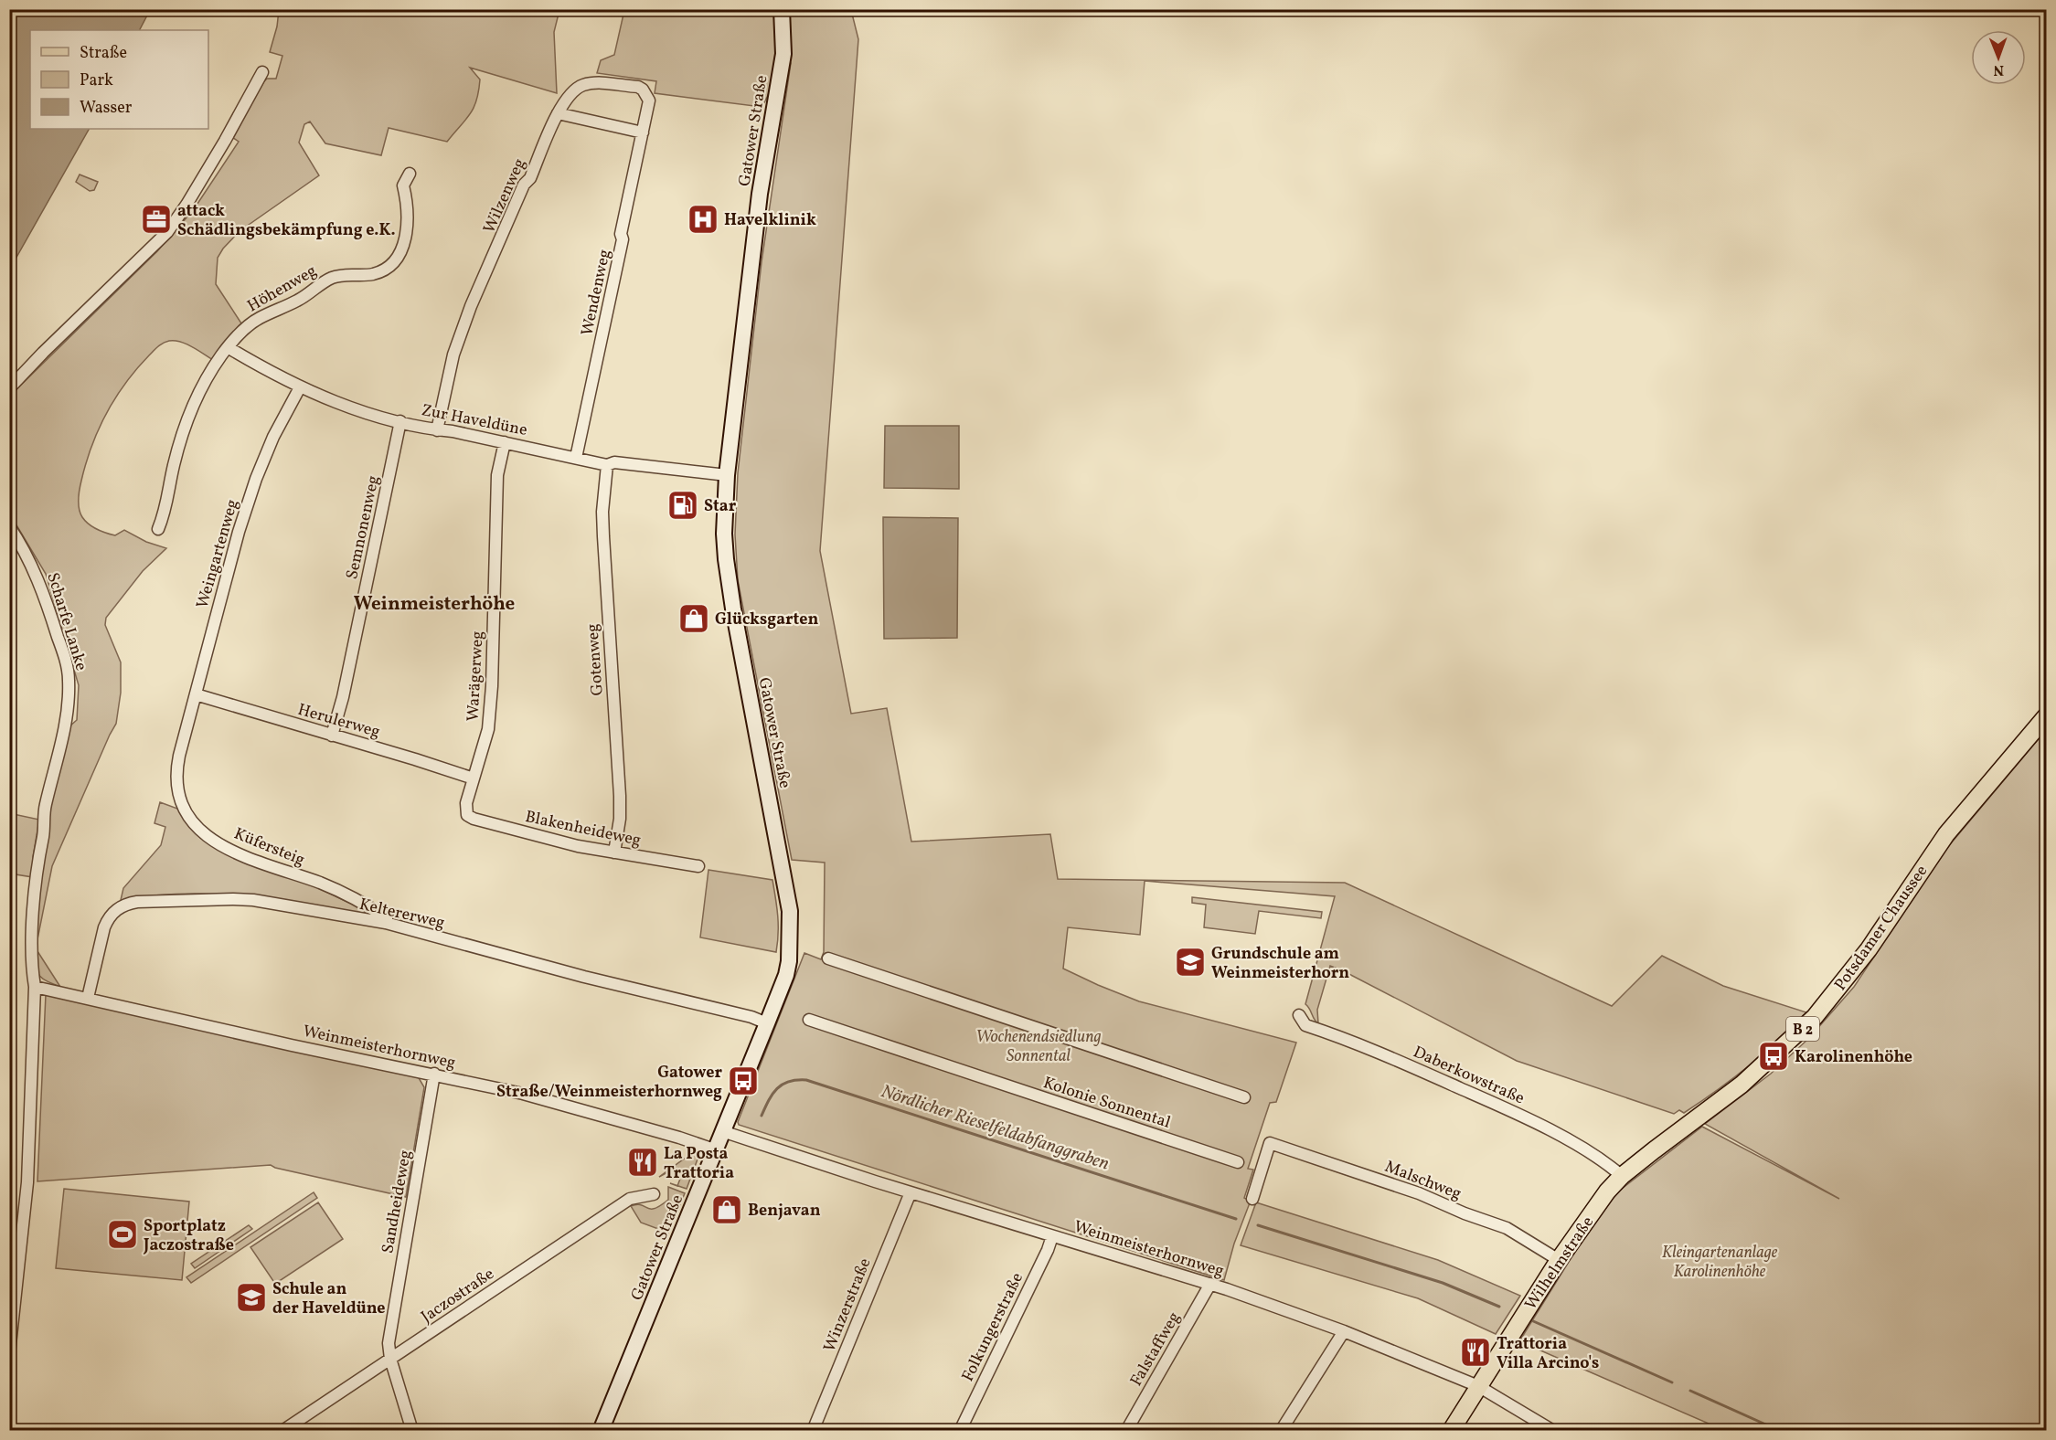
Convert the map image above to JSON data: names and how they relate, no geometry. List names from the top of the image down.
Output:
{
  "streets": {
    "main road": [
      "Gatower Straße",
      "Potsdamer Chaussee",
      "B 2",
      "Wilhelmstraße"
    ],
    "street": [
      "Wilzenweg",
      "Höhenweg",
      "Wendenweg",
      "Zur Haveldüne",
      "Semnonenweg",
      "Weingartenweg",
      "Scharfe Lanke",
      "Gotenweg",
      "Warägerweg",
      "Herulerweg",
      "Blakenheideweg",
      "Küfersteig",
      "Keltererweg",
      "Weinmeisterhornweg",
      "Daberkowstraße",
      "Kolonie Sonnental",
      "Malschweg",
      "Sandheideweg",
      "Jaczostraße",
      "Winzerstraße",
      "Folkungerstraße",
      "Falstaffweg"
    ]
  },
  "crossings": [
    ["Gatower Straße", "Zur Haveldüne"],
    ["Gatower Straße", "Keltererweg"],
    ["Gatower Straße", "Weinmeisterhornweg"],
    ["Wilzenweg", "Wendenweg"],
    ["Wilzenweg", "Zur Haveldüne"],
    ["Höhenweg", "Zur Haveldüne"],
    ["Wendenweg", "Zur Haveldüne"],
    ["Zur Haveldüne", "Semnonenweg"],
    ["Zur Haveldüne", "Weingartenweg"],
    ["Zur Haveldüne", "Gotenweg"],
    ["Zur Haveldüne", "Warägerweg"],
    ["Semnonenweg", "Herulerweg"],
    ["Weingartenweg", "Herulerweg"],
    ["Weingartenweg", "Küfersteig"],
    ["Scharfe Lanke", "Weinmeisterhornweg"],
    ["Gotenweg", "Blakenheideweg"],
    ["Warägerweg", "Herulerweg"],
    ["Warägerweg", "Blakenheideweg"],
    ["Küfersteig", "Keltererweg"],
    ["Keltererweg", "Weinmeisterhornweg"],
    ["Potsdamer Chaussee", "Wilhelmstraße"],
    ["Weinmeisterhornweg", "Sandheideweg"],
    ["Weinmeisterhornweg", "Wilhelmstraße"],
    ["Weinmeisterhornweg", "Winzerstraße"],
    ["Weinmeisterhornweg", "Folkungerstraße"],
    ["Weinmeisterhornweg", "Falstaffweg"],
    ["Daberkowstraße", "Wilhelmstraße"],
    ["Malschweg", "Wilhelmstraße"],
    ["Sandheideweg", "Jaczostraße"]
  ],
  "districts": ["Weinmeisterhöhe"],
  "water": ["Nördlicher Rieselfeldabfanggraben"],
  "parks": ["Wochenendsiedlung Sonnental", "Kleingartenanlage Karolinenhöhe"],
  "places": {
    "office": ["attack Schädlingsbekämpfung e.K."],
    "hospital": ["Havelklinik"],
    "fuel station": ["Star"],
    "shop": ["Glücksgarten", "Benjavan"],
    "school or university": ["Grundschule am Weinmeisterhorn", "Schule an der Haveldüne"],
    "bus stop": ["Karolinenhöhe", "Gatower Straße/Weinmeisterhornweg"],
    "restaurant": ["La Posta Trattoria", "Trattoria Villa Arcino's"],
    "sports": ["Sportplatz Jaczostraße"]
  },
  "legend": ["Straße", "Park", "Wasser"],
  "north": "bottom"
}
